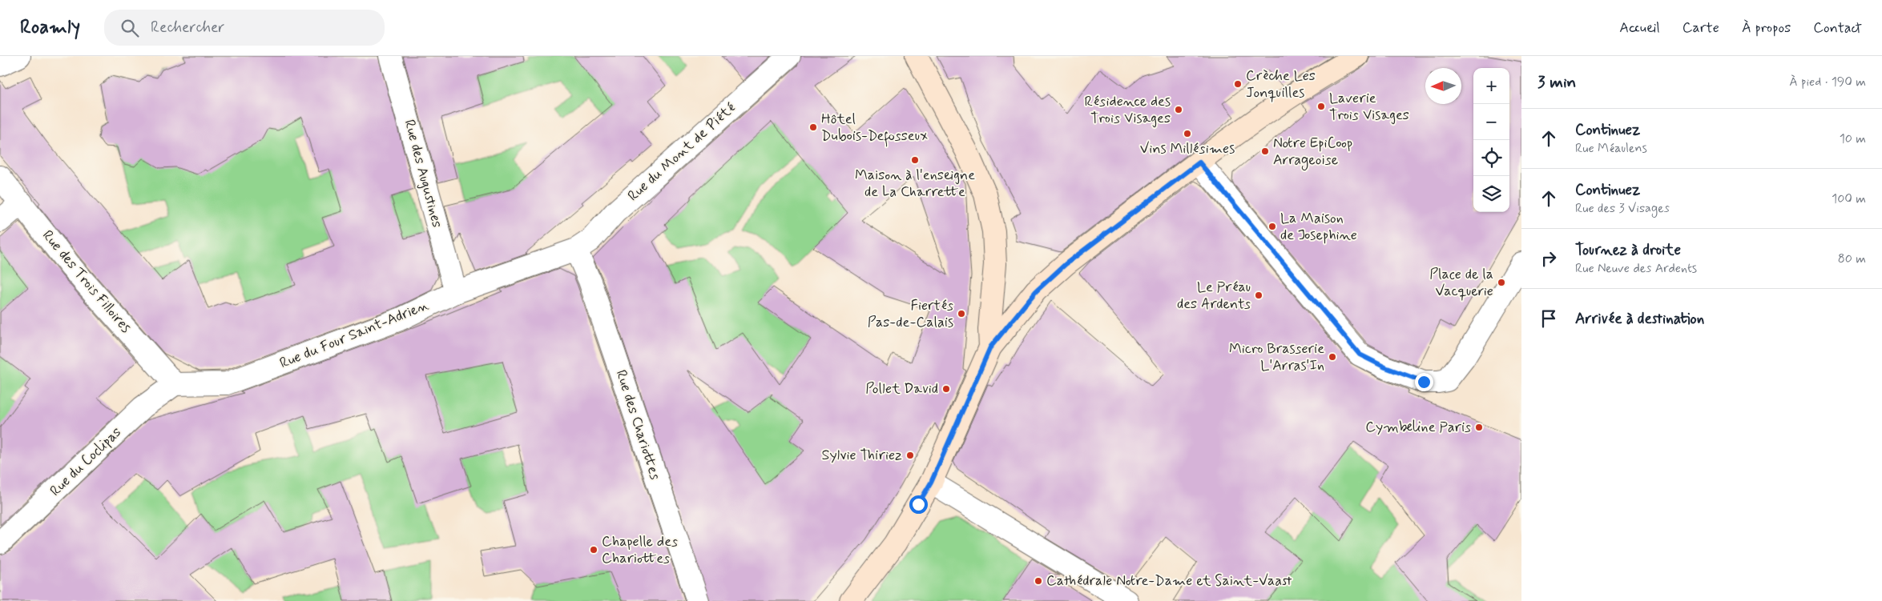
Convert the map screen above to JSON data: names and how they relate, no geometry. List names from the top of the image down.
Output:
{
  "streets": {
    "street": [
      "Rue du Mont de Piété",
      "Rue des Augustines",
      "Rue des Trois Filloires",
      "Rue du Four Saint-Adrien",
      "Rue des Chariottes",
      "Rue du Coclipas"
    ]
  },
  "crossings": [
    ["Rue du Mont de Piété", "Rue du Four Saint-Adrien"],
    ["Rue du Mont de Piété", "Rue des Chariottes"],
    ["Rue des Augustines", "Rue du Four Saint-Adrien"],
    ["Rue des Trois Filloires", "Rue du Four Saint-Adrien"],
    ["Rue des Trois Filloires", "Rue du Coclipas"],
    ["Rue du Four Saint-Adrien", "Rue des Chariottes"],
    ["Rue du Four Saint-Adrien", "Rue du Coclipas"]
  ],
  "places": [
    "Crèche Les Jonquilles",
    "Laverie Trois Visages",
    "Résidence des Trois Visages",
    "Hôtel Dubois-Defosseux",
    "Vins Millésimes",
    "Notre EpiCoop Arrageoise",
    "Maison à l'enseigne de La Charrette",
    "La Maison de Josephine",
    "Place de la Vacquerie",
    "Le Préau des Ardents",
    "Fiertés Pas-de-Calais",
    "Micro Brasserie L'Arras'In",
    "Pollet David",
    "Cymbeline Paris",
    "Sylvie Thiriez",
    "Chapelle des Chariottes",
    "Cathédrale Notre-Dame et Saint-Vaast"
  ],
  "north": "left",
  "page": {
    "header": "Roamly",
    "search": "Rechercher",
    "nav": [
      "Accueil",
      "Carte",
      "À propos",
      "Contact"
    ],
    "heading": ["3 min", "À pied · 190 m"],
    "map_buttons": ["+", "−"],
    "list": [
      ["Continuez", "Rue Méaulens", "10 m"],
      ["Continuez", "Rue des 3 Visages", "100 m"],
      ["Tournez à droite", "Rue Neuve des Ardents", "80 m"],
      "Arrivée à destination"
    ]
  }
}
